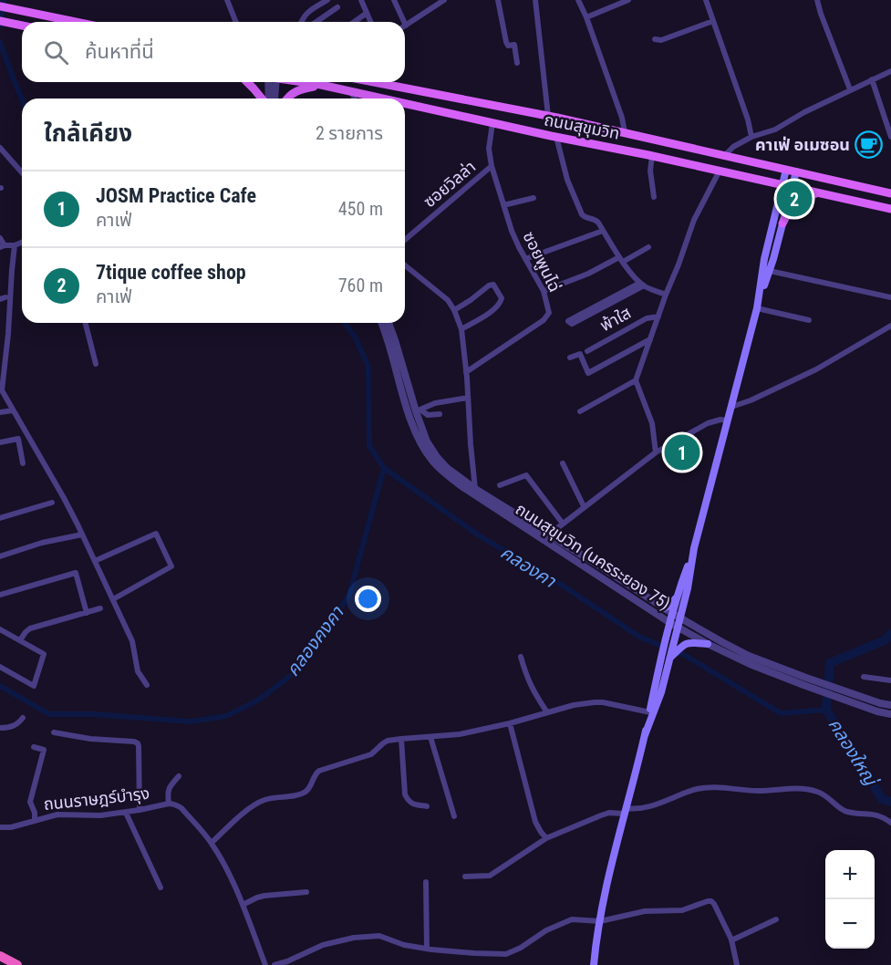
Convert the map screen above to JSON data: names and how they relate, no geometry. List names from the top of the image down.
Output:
{
  "streets": {
    "main road": ["ถนนสุขุมวิท"],
    "street": [
      "ซอยวิลล่า",
      "ซอยพูนไฉ่",
      "พ้าใส",
      "ถนนสุขุมวิท (นครระยอง 75)",
      "ถนนราษฎร์บำรุง"
    ]
  },
  "crossings": [
    ["ถนนสุขุมวิท", "ซอยพูนไฉ่"],
    ["ซอยวิลล่า", "ซอยพูนไฉ่"]
  ],
  "water": ["คลองคา", "คลองคงคา", "คลองใหญ่"],
  "places": {
    "cafe": ["คาเฟ่ อเมซอน"]
  },
  "page": {
    "search": "ค้นหาที่นี่",
    "heading": ["ใกล้เคียง", "2 รายการ"],
    "list": [
      {
        "mark": "1",
        "name": "JOSM Practice Cafe",
        "note": "คาเฟ่",
        "value": "450 m"
      },
      {
        "mark": "2",
        "name": "7tique coffee shop",
        "note": "คาเฟ่",
        "value": "760 m"
      }
    ],
    "pins": ["2", "1"],
    "map_buttons": ["+", "−"]
  }
}
